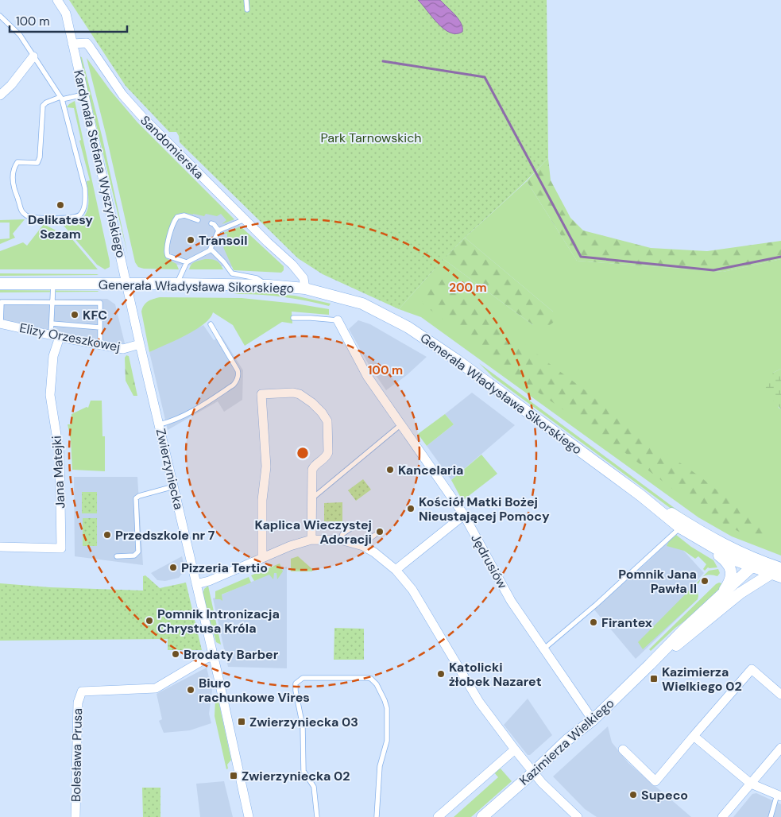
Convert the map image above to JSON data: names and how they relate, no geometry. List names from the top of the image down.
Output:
{
  "streets": {
    "street": [
      "Sandomierska",
      "Kardynała Stefana Wyszyńskiego",
      "Generała Władysława Sikorskiego",
      "Elizy Orzeszkowej",
      "Zwierzyniecka",
      "Jana Matejki",
      "Jędrusiów",
      "Kazimierza Wielkiego",
      "Bolesława Prusa"
    ]
  },
  "crossings": [
    ["Sandomierska", "Kardynała Stefana Wyszyńskiego"],
    ["Sandomierska", "Generała Władysława Sikorskiego"],
    ["Kardynała Stefana Wyszyńskiego", "Generała Władysława Sikorskiego"],
    ["Kardynała Stefana Wyszyńskiego", "Zwierzyniecka"],
    ["Generała Władysława Sikorskiego", "Zwierzyniecka"],
    ["Generała Władysława Sikorskiego", "Kazimierza Wielkiego"],
    ["Elizy Orzeszkowej", "Zwierzyniecka"],
    ["Elizy Orzeszkowej", "Jana Matejki"],
    ["Zwierzyniecka", "Bolesława Prusa"],
    ["Jędrusiów", "Kazimierza Wielkiego"]
  ],
  "parks": ["Park Tarnowskich"],
  "places": {
    "other": [
      "Delikatesy Sezam",
      "Transoil",
      "KFC",
      "Kancelaria",
      "Kościół Matki Bożej Nieustającej Pomocy",
      "Kaplica Wieczystej Adoracji",
      "Przedszkole nr 7",
      "Pizzeria Tertio",
      "Pomnik Jana Pawła II",
      "Pomnik Intronizacja Chrystusa Króla",
      "Firantex",
      "Brodaty Barber",
      "Katolicki żłobek Nazaret",
      "Biuro rachunkowe Vires",
      "Supeco"
    ],
    "transit": ["Kazimierza Wielkiego 02", "Zwierzyniecka 03", "Zwierzyniecka 02"]
  },
  "scale_bar": "100 m",
  "rings": ["200 m", "100 m"]
}
